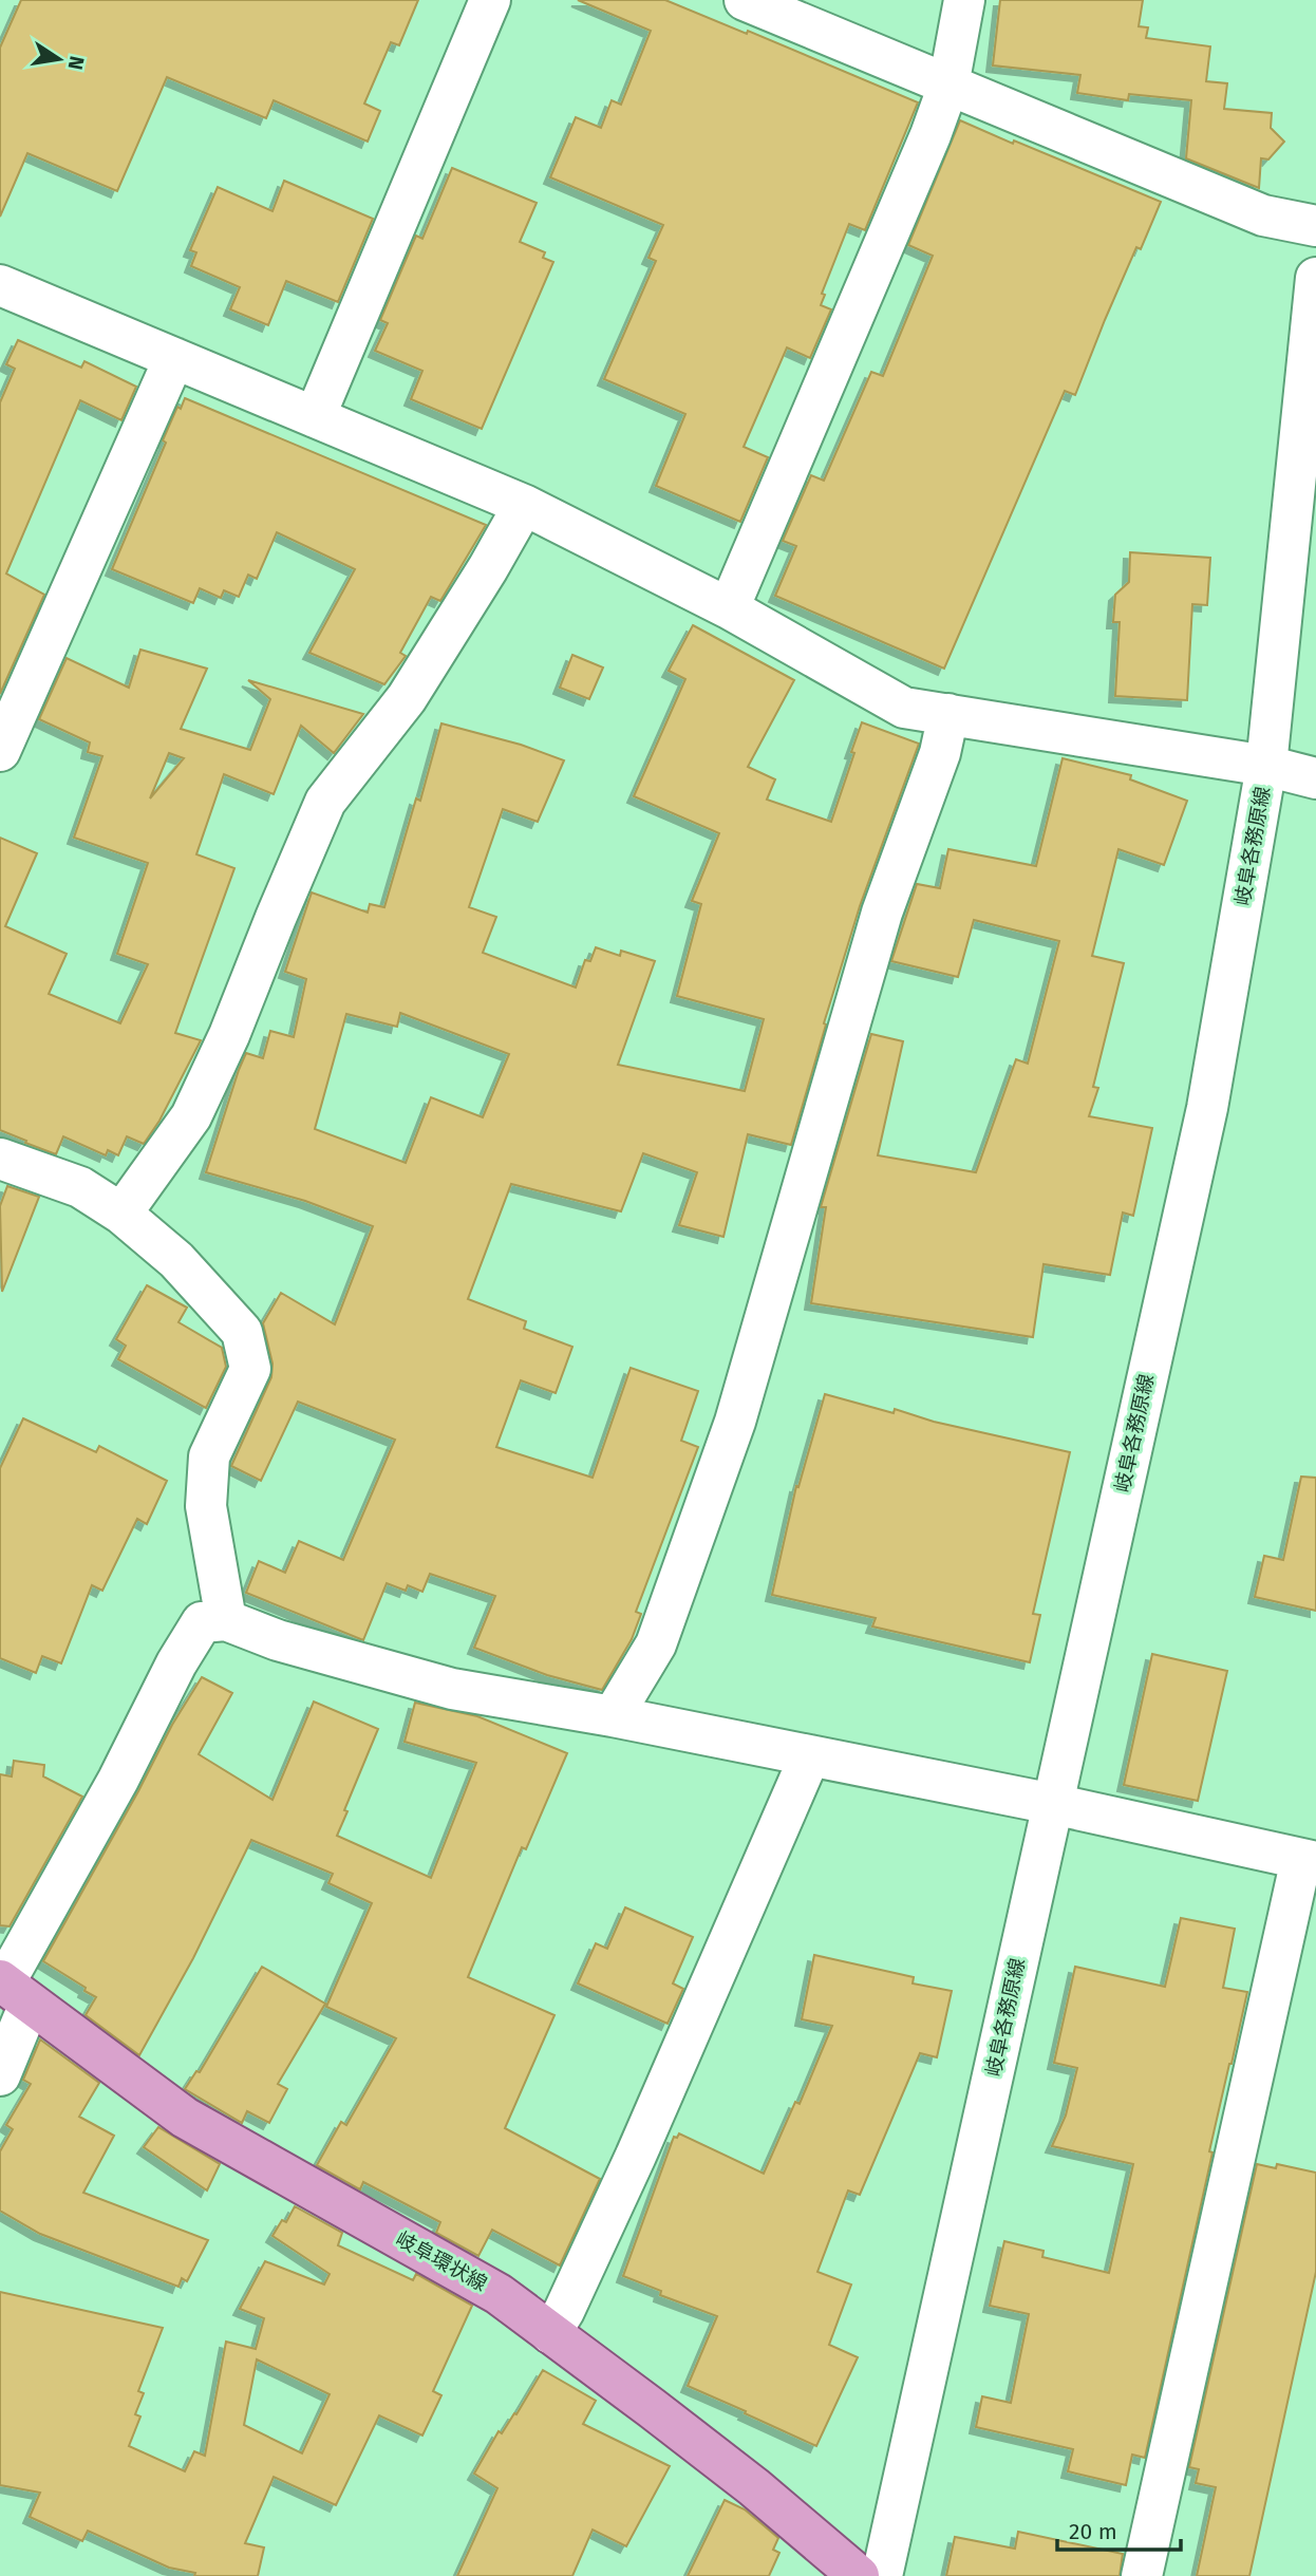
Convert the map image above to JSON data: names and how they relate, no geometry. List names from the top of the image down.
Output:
{
  "streets": {
    "main road": ["岐阜環状線"],
    "street": ["岐阜各務原線"]
  },
  "scale_bar": "20 m",
  "north": "right"
}
